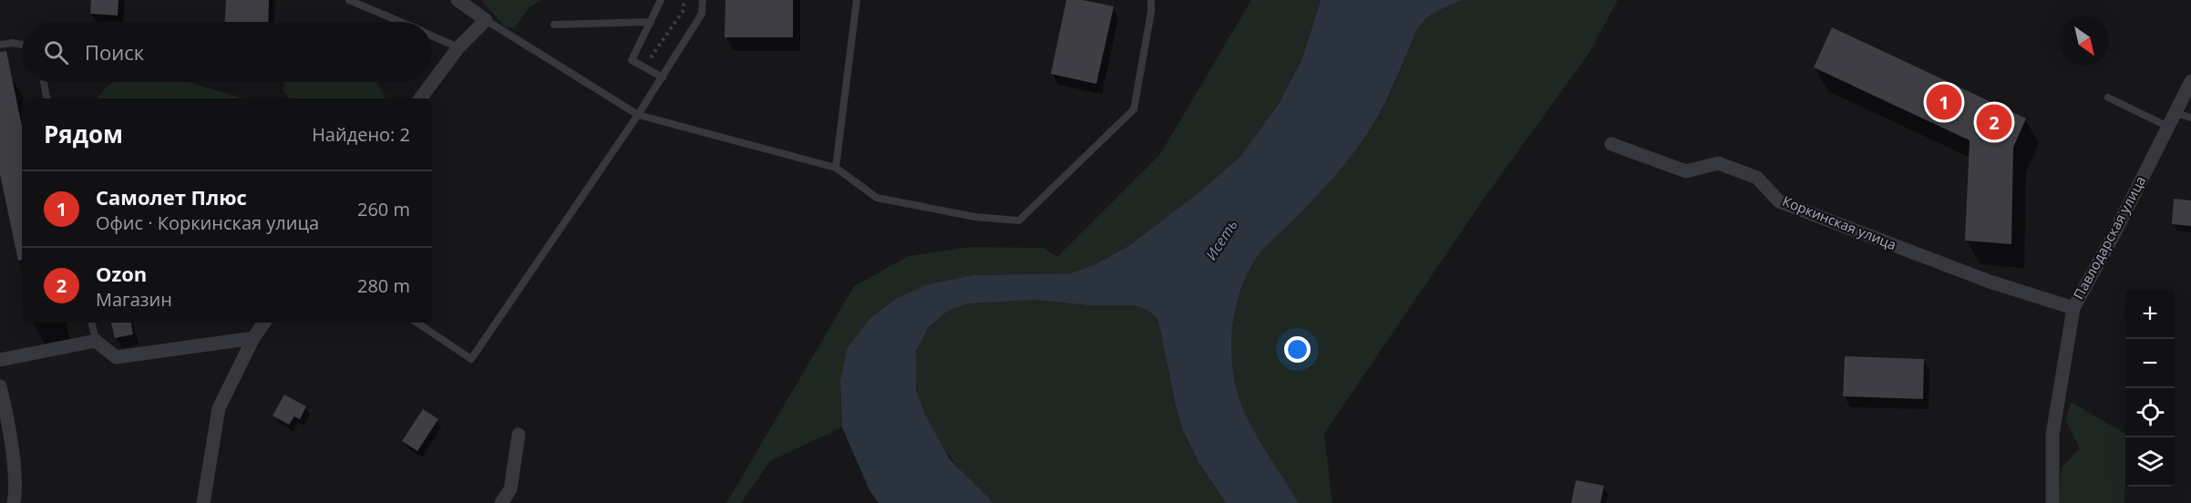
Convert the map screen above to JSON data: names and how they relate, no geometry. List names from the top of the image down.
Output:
{
  "streets": {
    "street": ["Коркинская улица", "Павлодарская улица"]
  },
  "crossings": [
    ["Коркинская улица", "Павлодарская улица"]
  ],
  "water": ["Исеть"],
  "north": "bottom right",
  "page": {
    "search": "Поиск",
    "pins": ["1", "2"],
    "heading": ["Рядом", "Найдено: 2"],
    "list": [
      {
        "mark": "1",
        "name": "Самолет Плюс",
        "note": "Офис · Коркинская улица",
        "value": "260 m"
      },
      {
        "mark": "2",
        "name": "Ozon",
        "note": "Магазин",
        "value": "280 m"
      }
    ],
    "map_buttons": ["+", "−"]
  }
}
